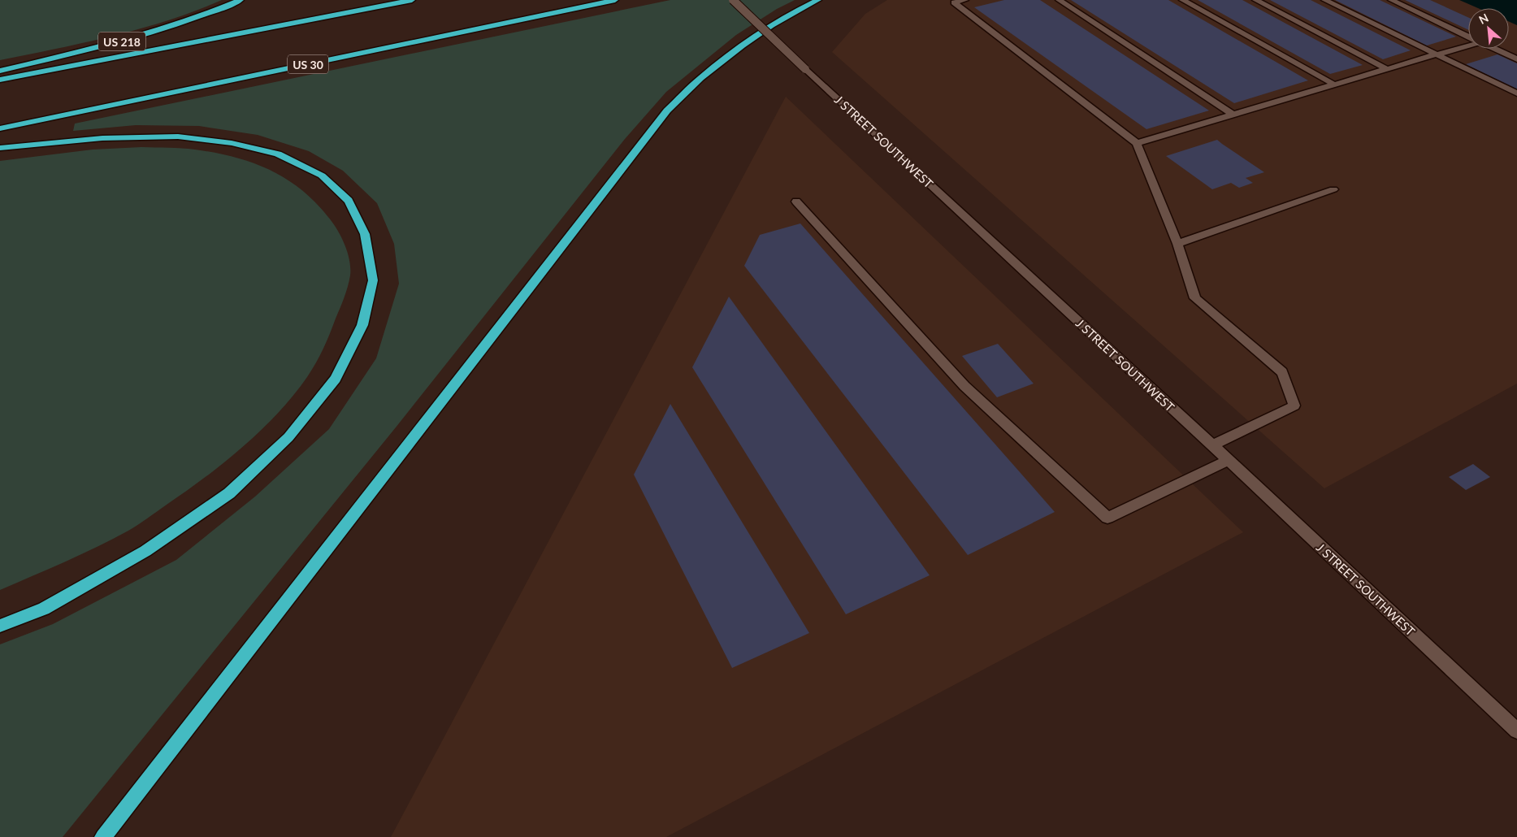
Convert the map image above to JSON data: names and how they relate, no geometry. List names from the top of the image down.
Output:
{
  "streets": {
    "highway": ["US 218", "US 30"],
    "street": ["J STREET SOUTHWEST"]
  },
  "north": "top left"
}
